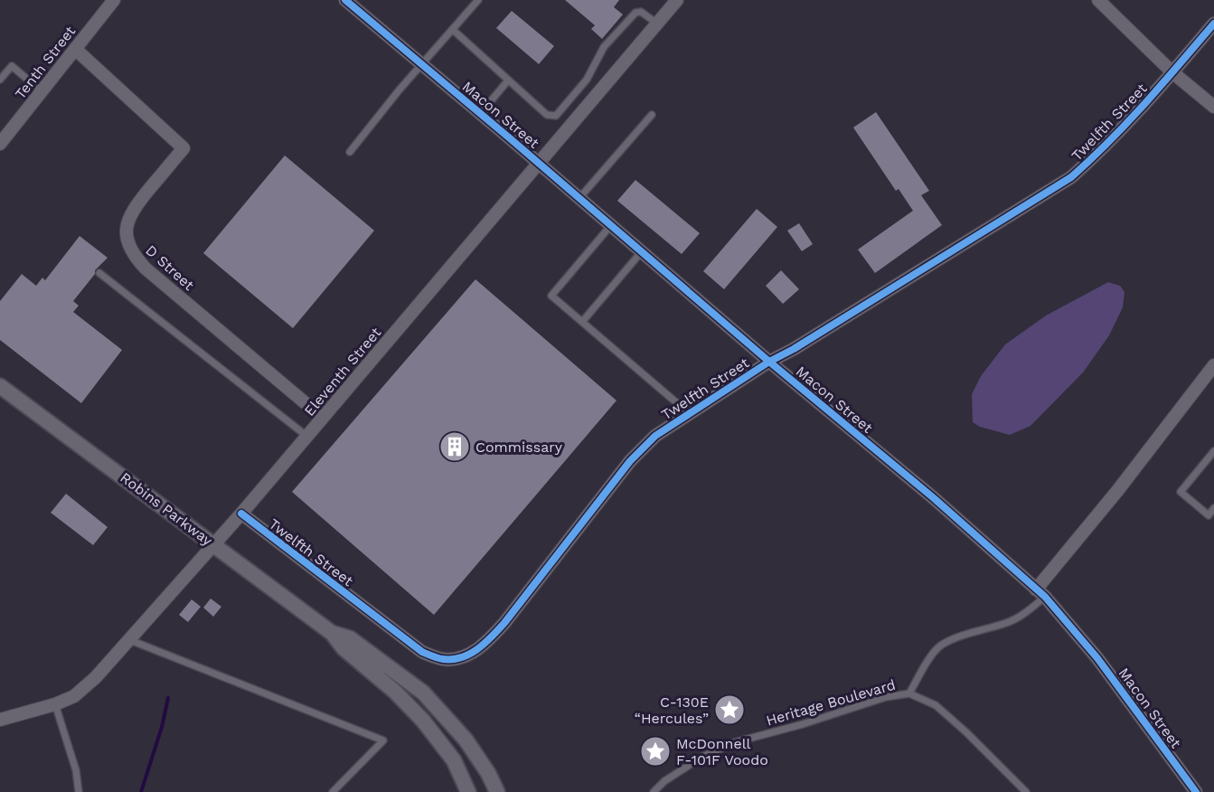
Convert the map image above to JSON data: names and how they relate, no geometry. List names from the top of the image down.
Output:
{
  "streets": {
    "street": [
      "Tenth Street",
      "Macon Street",
      "Twelfth Street",
      "D Street",
      "Eleventh Street",
      "Robins Parkway"
    ],
    "lane": ["Heritage Boulevard"]
  },
  "crossings": [
    ["Tenth Street", "D Street"],
    ["Macon Street", "Twelfth Street"],
    ["Macon Street", "Eleventh Street"],
    ["Twelfth Street", "Eleventh Street"],
    ["D Street", "Eleventh Street"],
    ["Eleventh Street", "Robins Parkway"]
  ],
  "places": {
    "building": ["Commissary"],
    "place": ["C-130E “Hercules”", "McDonnell F-101F Voodo"]
  }
}
